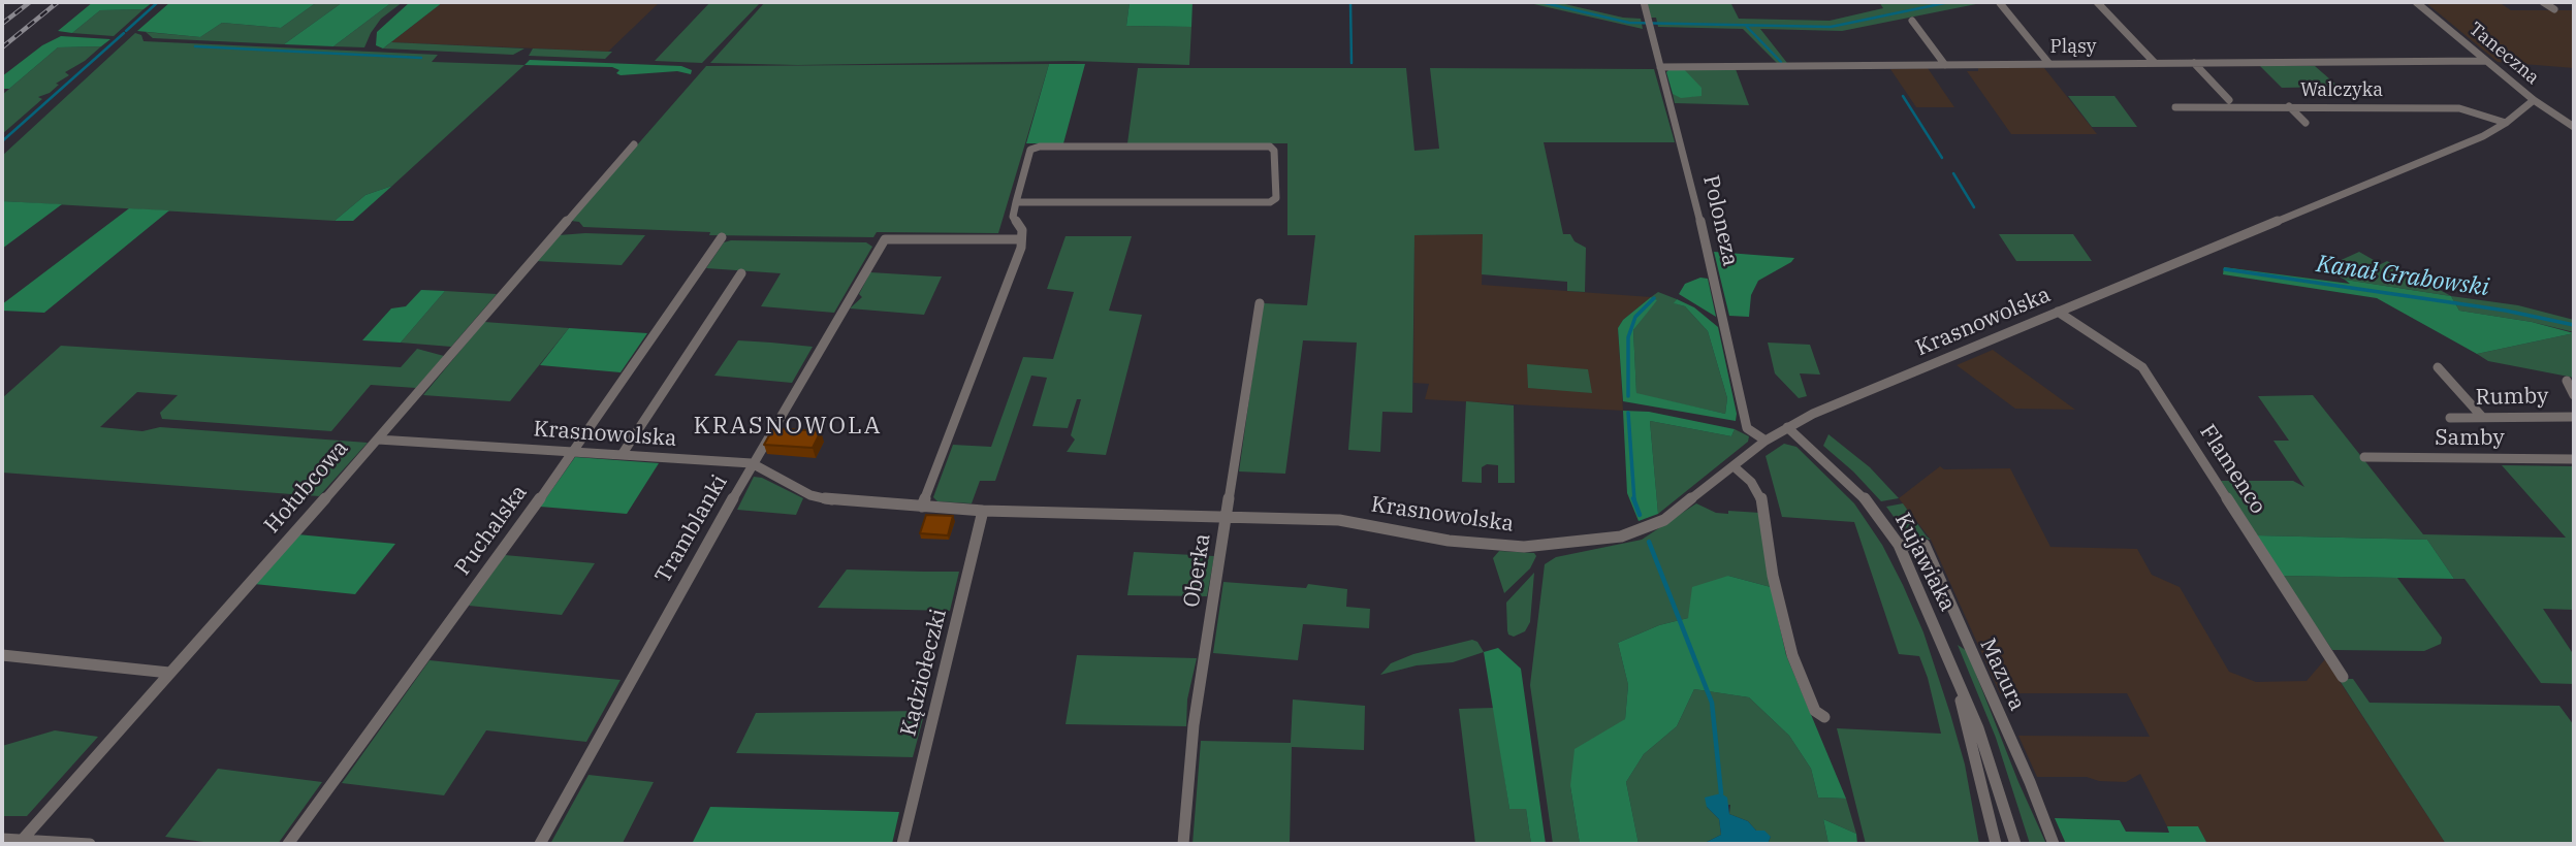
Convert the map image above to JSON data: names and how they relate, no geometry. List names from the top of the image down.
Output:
{
  "streets": {
    "street": [
      "Pląsy",
      "Taneczna",
      "Walczyka",
      "Poloneza",
      "Krasnowolska",
      "Rumby",
      "Samby",
      "Flamenco",
      "Hołubcowa",
      "Tramblanki",
      "Puchalska",
      "Kujawiaka",
      "Oberka",
      "Kądziołeczki",
      "Mazura"
    ]
  },
  "crossings": [
    ["Pląsy", "Taneczna"],
    ["Pląsy", "Poloneza"],
    ["Taneczna", "Krasnowolska"],
    ["Walczyka", "Krasnowolska"],
    ["Poloneza", "Krasnowolska"],
    ["Krasnowolska", "Flamenco"],
    ["Krasnowolska", "Hołubcowa"],
    ["Krasnowolska", "Tramblanki"],
    ["Krasnowolska", "Puchalska"],
    ["Krasnowolska", "Kujawiaka"],
    ["Krasnowolska", "Oberka"],
    ["Krasnowolska", "Kądziołeczki"],
    ["Kujawiaka", "Mazura"]
  ],
  "districts": ["KRASNOWOLA"],
  "water": ["Kanał Grabowski"]
}
